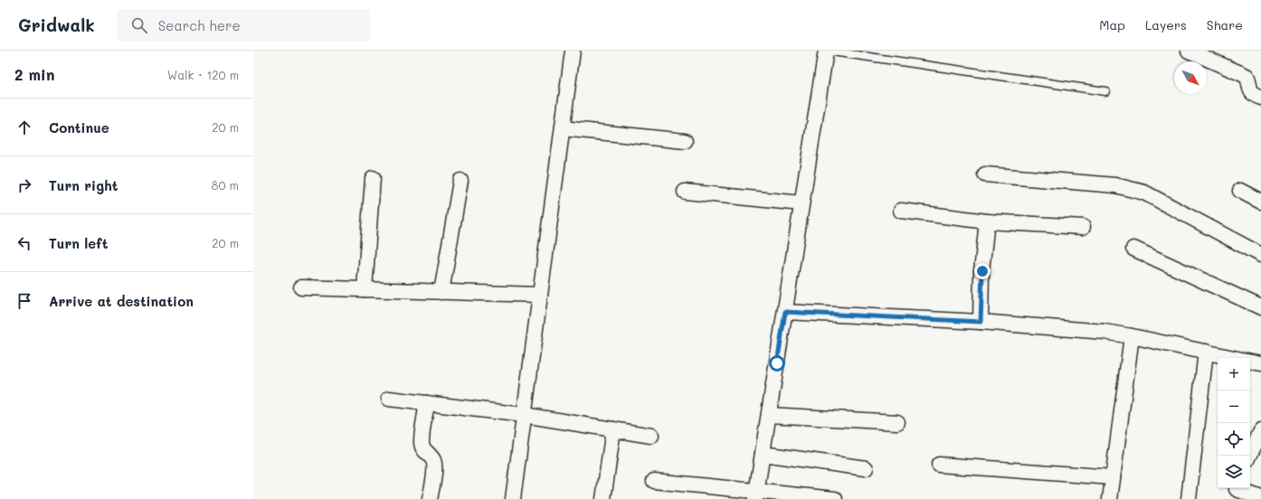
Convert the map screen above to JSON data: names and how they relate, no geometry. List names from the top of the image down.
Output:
{
  "north": "bottom right",
  "page": {
    "header": "Gridwalk",
    "search": "Search here",
    "nav": ["Map", "Layers", "Share"],
    "heading": ["2 min", "Walk · 120 m"],
    "list": [
      ["Continue", "20 m"],
      ["Turn right", "80 m"],
      ["Turn left", "20 m"],
      "Arrive at destination"
    ],
    "map_buttons": ["+", "−"]
  }
}
